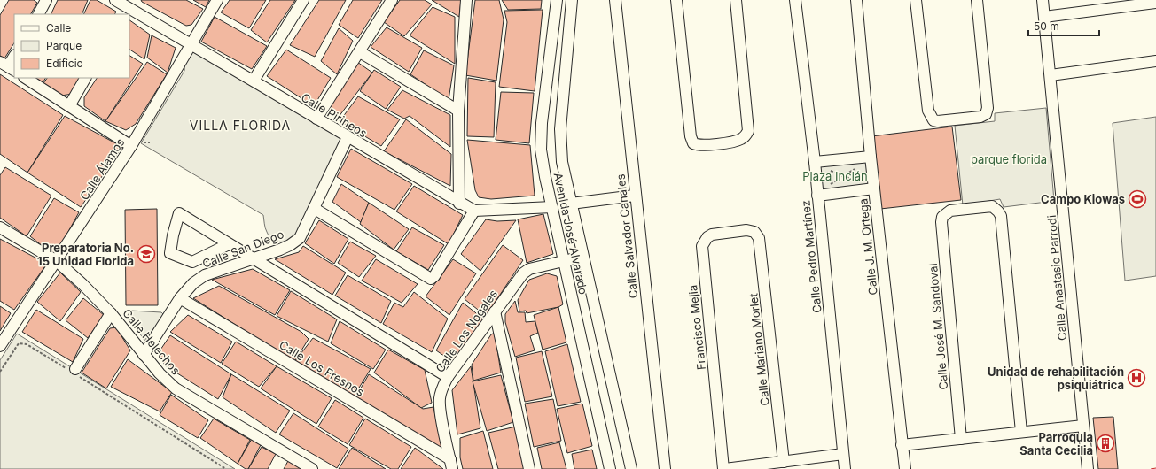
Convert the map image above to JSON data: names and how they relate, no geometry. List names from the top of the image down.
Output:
{
  "streets": {
    "street": [
      "Calle Pirineos",
      "Calle Álamos",
      "Avenida José Alvarado",
      "Calle Salvador Canales",
      "Calle J. M. Ortega",
      "Calle San Diego",
      "Calle Pedro Martínez",
      "Calle Anastasio Parrodi",
      "Calle José M. Sandoval",
      "Francisco Mejia",
      "Calle Los Nogales",
      "Calle Helechos",
      "Calle Mariano Morlet",
      "Calle Los Fresnos"
    ]
  },
  "crossings": [
    ["Calle Pirineos", "Calle Álamos"],
    ["Calle Pirineos", "Avenida José Alvarado"],
    ["Calle Pirineos", "Calle San Diego"],
    ["Calle Álamos", "Calle Helechos"],
    ["Avenida José Alvarado", "Calle Los Nogales"],
    ["Calle San Diego", "Calle Helechos"],
    ["Calle San Diego", "Calle Los Fresnos"],
    ["Francisco Mejia", "Calle Mariano Morlet"],
    ["Calle Los Nogales", "Calle Los Fresnos"]
  ],
  "districts": ["VILLA FLORIDA"],
  "parks": ["parque florida", "Plaza Inclán"],
  "places": {
    "sports": ["Campo Kiowas"],
    "school or university": ["Preparatoria No. 15 Unidad Florida"],
    "hospital": ["Unidad de rehabilitación psiquiátrica"],
    "building": ["Parroquia Santa Cecilia"]
  },
  "legend": ["Calle", "Parque", "Edificio"],
  "scale_bar": "50 m"
}
